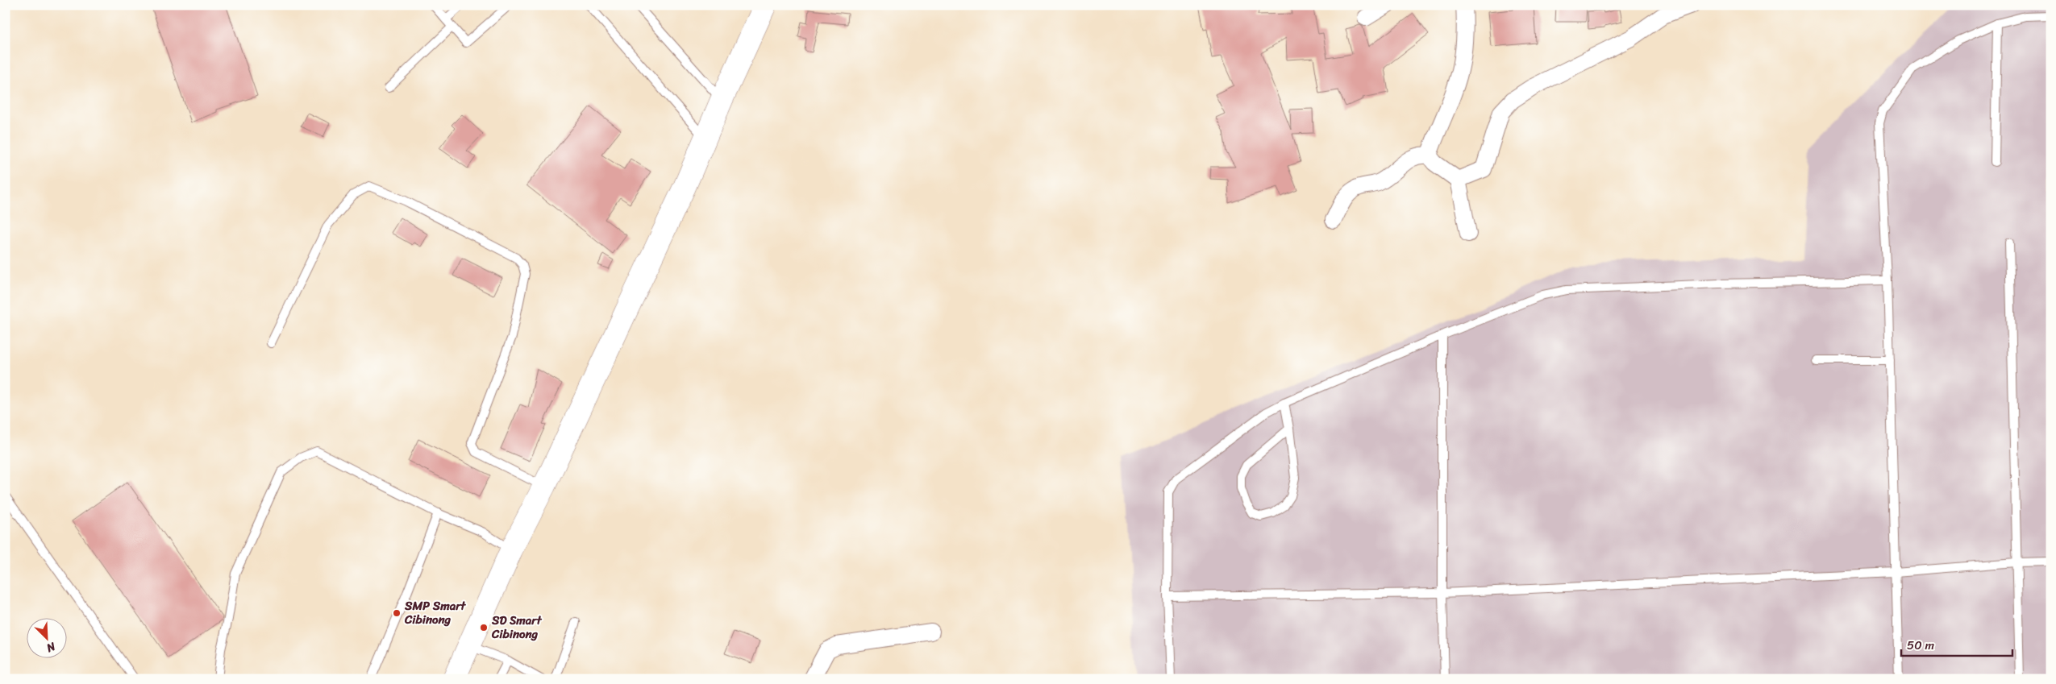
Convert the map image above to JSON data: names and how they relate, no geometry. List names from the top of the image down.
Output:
{
  "places": ["SMP Smart Cibinong", "SD Smart Cibinong"],
  "scale_bar": "50 m",
  "north": "bottom right"
}
